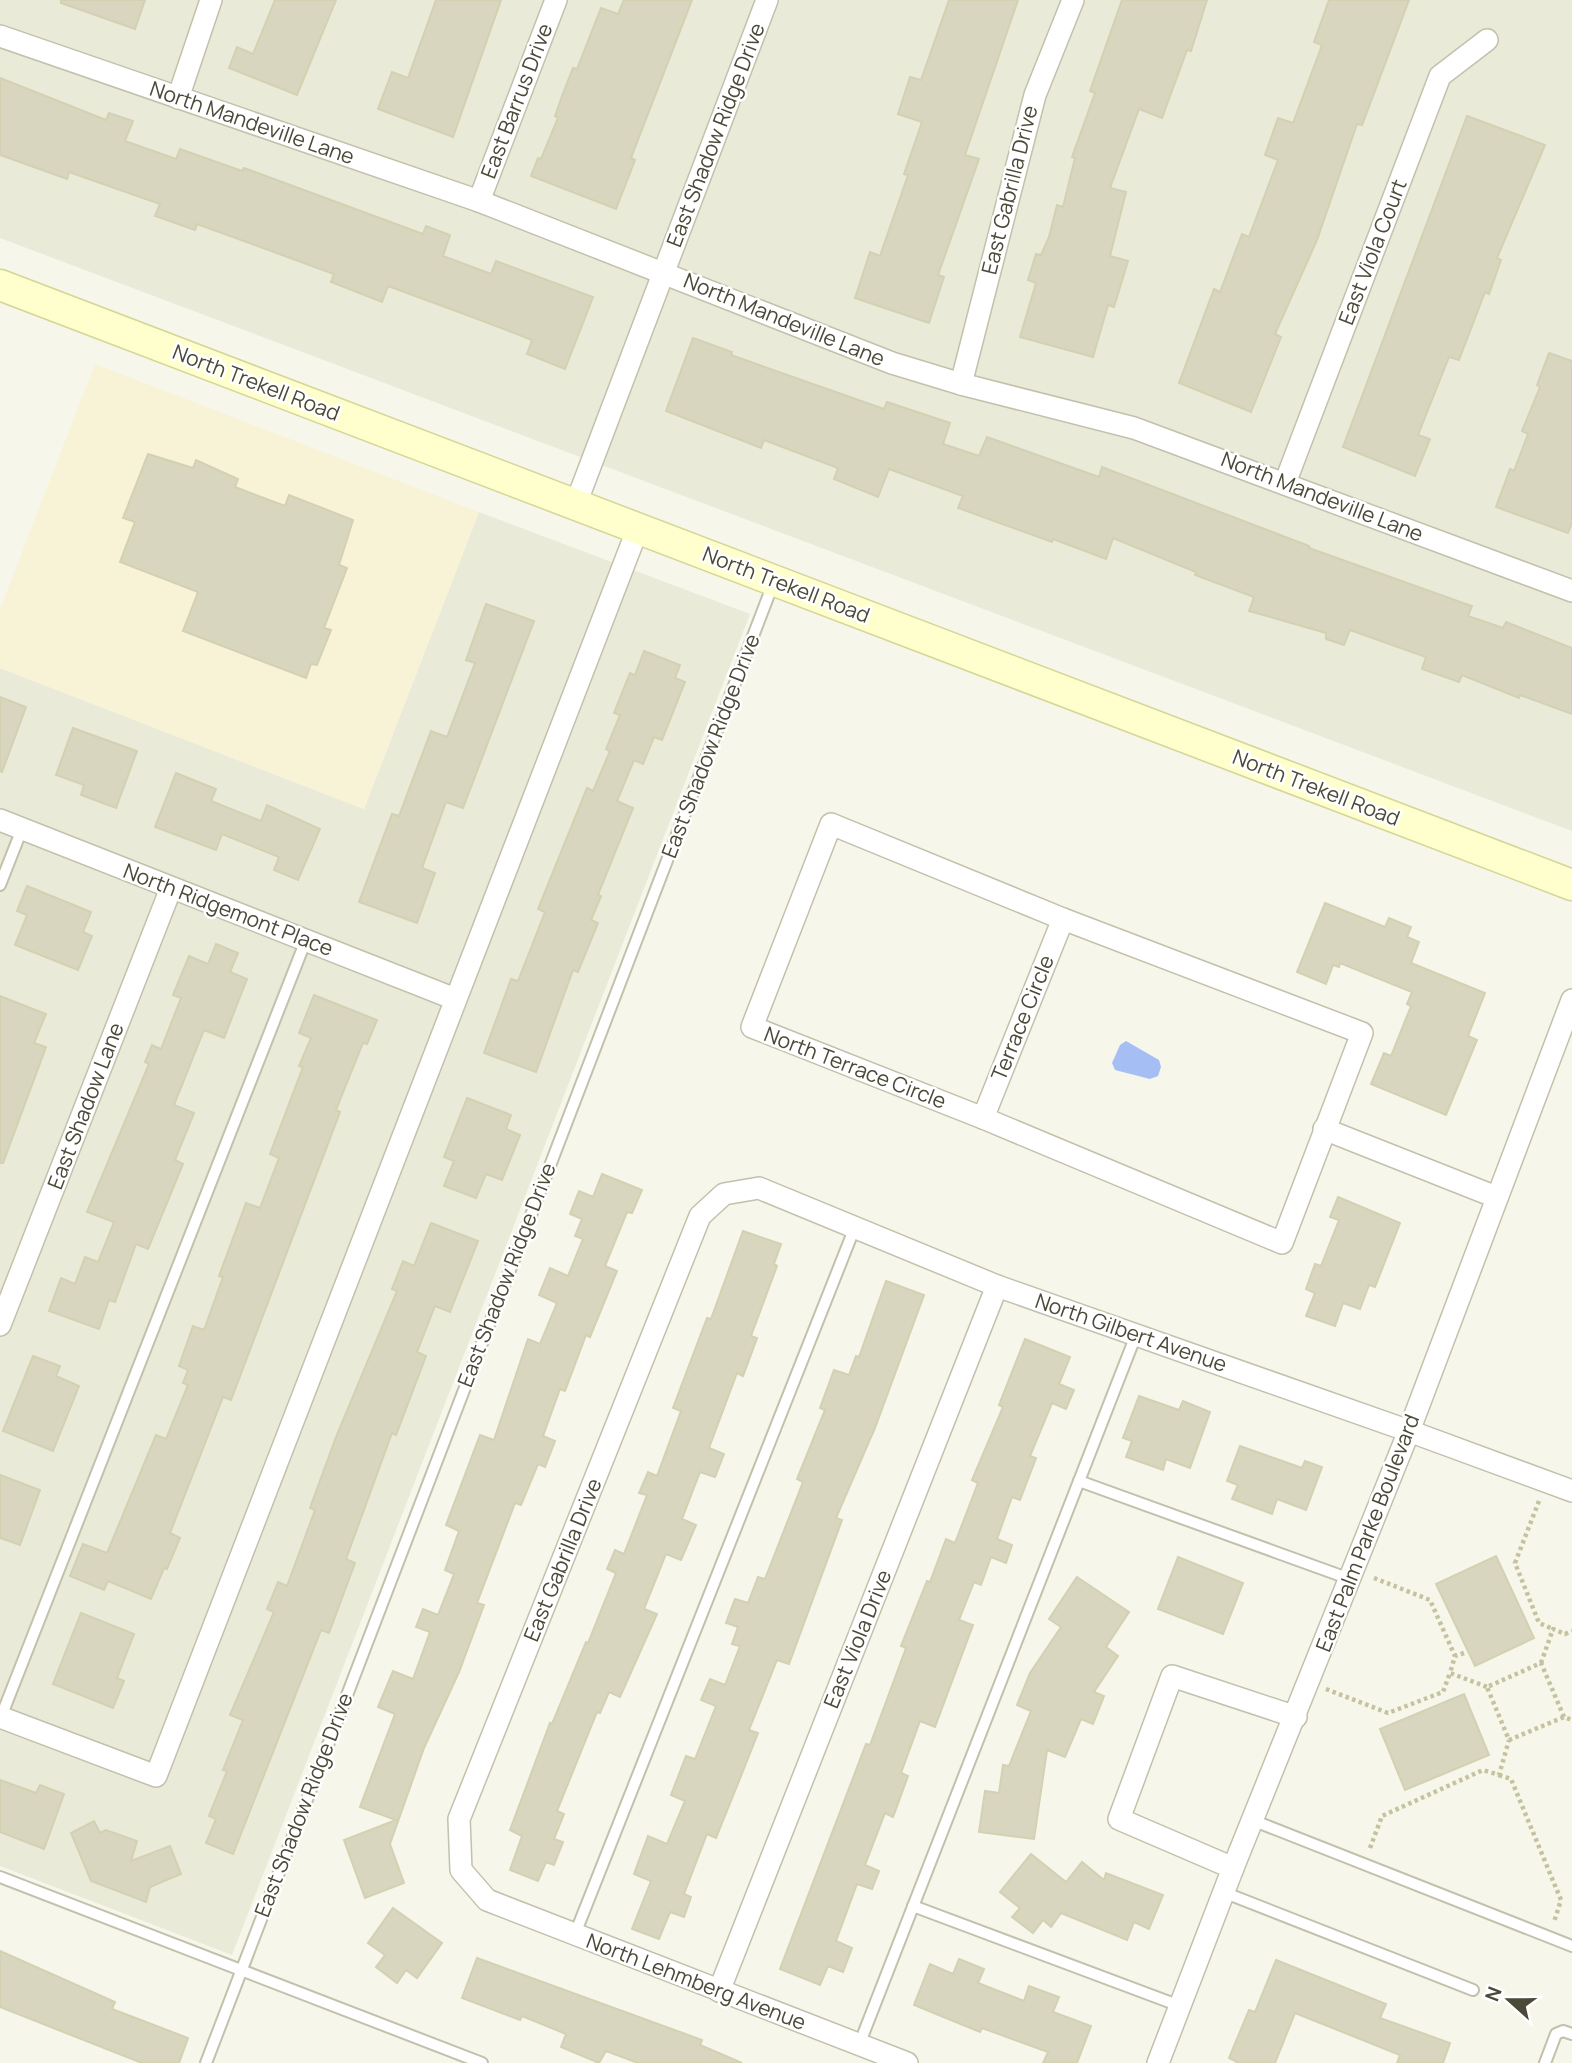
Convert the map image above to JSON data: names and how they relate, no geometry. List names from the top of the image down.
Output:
{
  "streets": {
    "main road": ["North Trekell Road"],
    "street": [
      "East Barrus Drive",
      "North Mandeville Lane",
      "East Shadow Ridge Drive",
      "East Gabrilla Drive",
      "East Viola Court",
      "North Ridgemont Place",
      "Terrace Circle",
      "North Terrace Circle",
      "East Shadow Lane",
      "North Gilbert Avenue",
      "East Palm Parke Boulevard",
      "East Viola Drive",
      "North Lehmberg Avenue"
    ]
  },
  "crossings": [
    ["East Barrus Drive", "North Mandeville Lane"],
    ["North Mandeville Lane", "East Shadow Ridge Drive"],
    ["North Mandeville Lane", "East Gabrilla Drive"],
    ["North Mandeville Lane", "East Viola Court"],
    ["East Shadow Ridge Drive", "North Trekell Road"],
    ["East Gabrilla Drive", "North Gilbert Avenue"],
    ["East Gabrilla Drive", "North Lehmberg Avenue"],
    ["North Ridgemont Place", "East Shadow Lane"],
    ["Terrace Circle", "North Terrace Circle"],
    ["North Gilbert Avenue", "East Palm Parke Boulevard"],
    ["North Gilbert Avenue", "East Viola Drive"],
    ["East Viola Drive", "North Lehmberg Avenue"]
  ],
  "north": "left"
}
